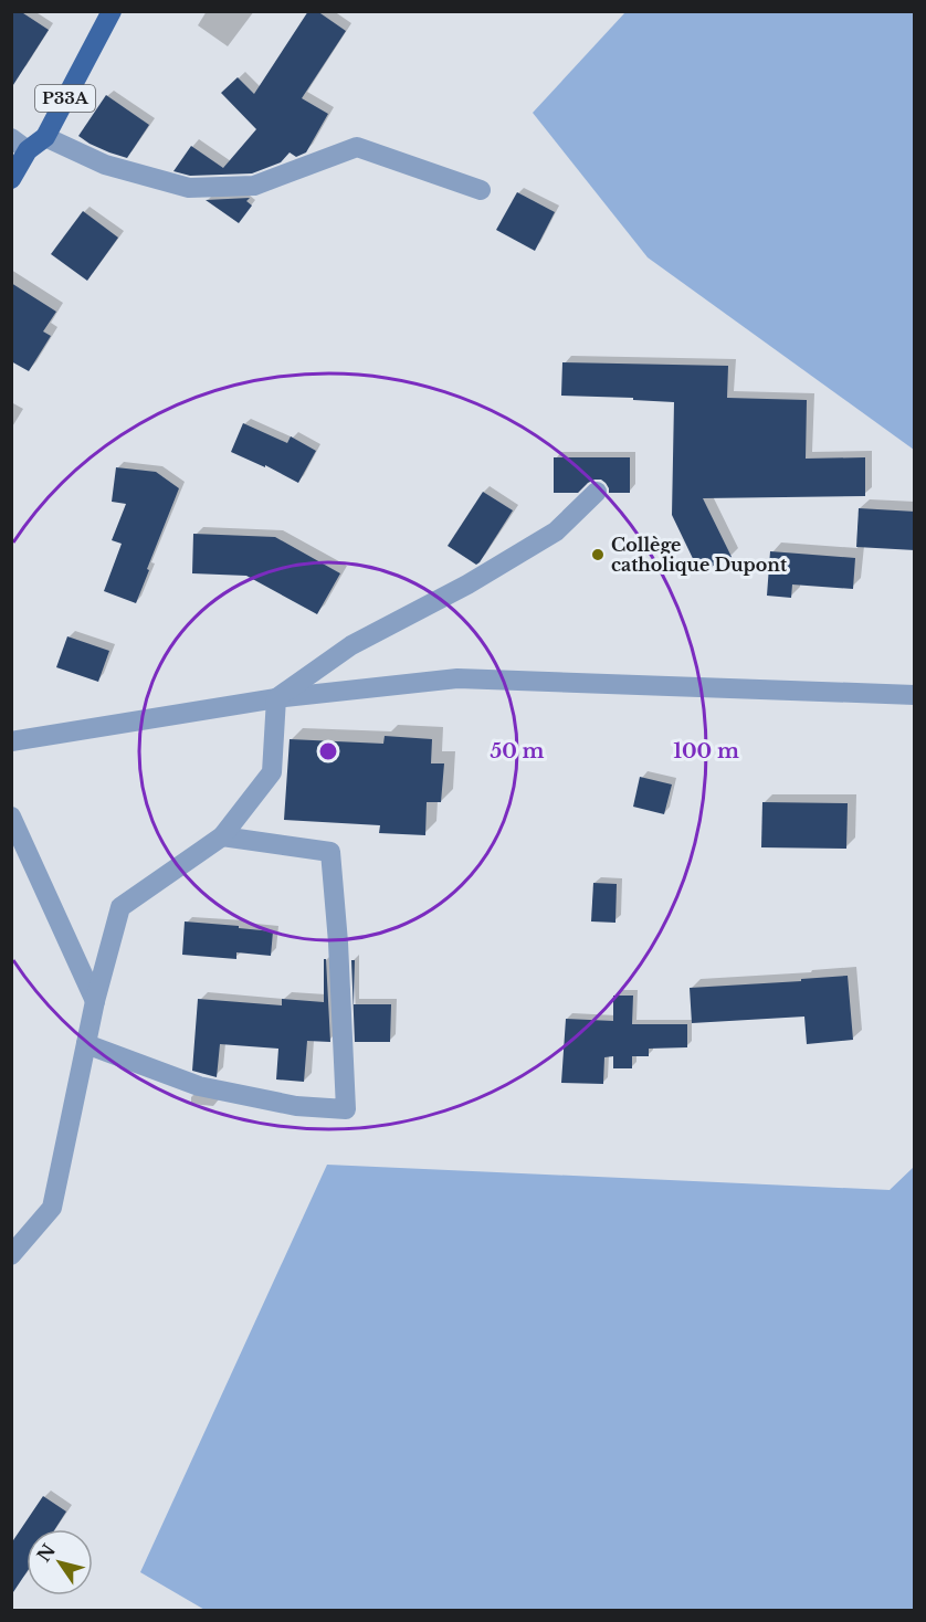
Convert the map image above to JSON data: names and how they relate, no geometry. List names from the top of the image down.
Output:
{
  "streets": {
    "main road": ["P33A"]
  },
  "places": ["Collège catholique Dupont"],
  "north": "top left",
  "rings": ["50 m", "100 m"]
}
